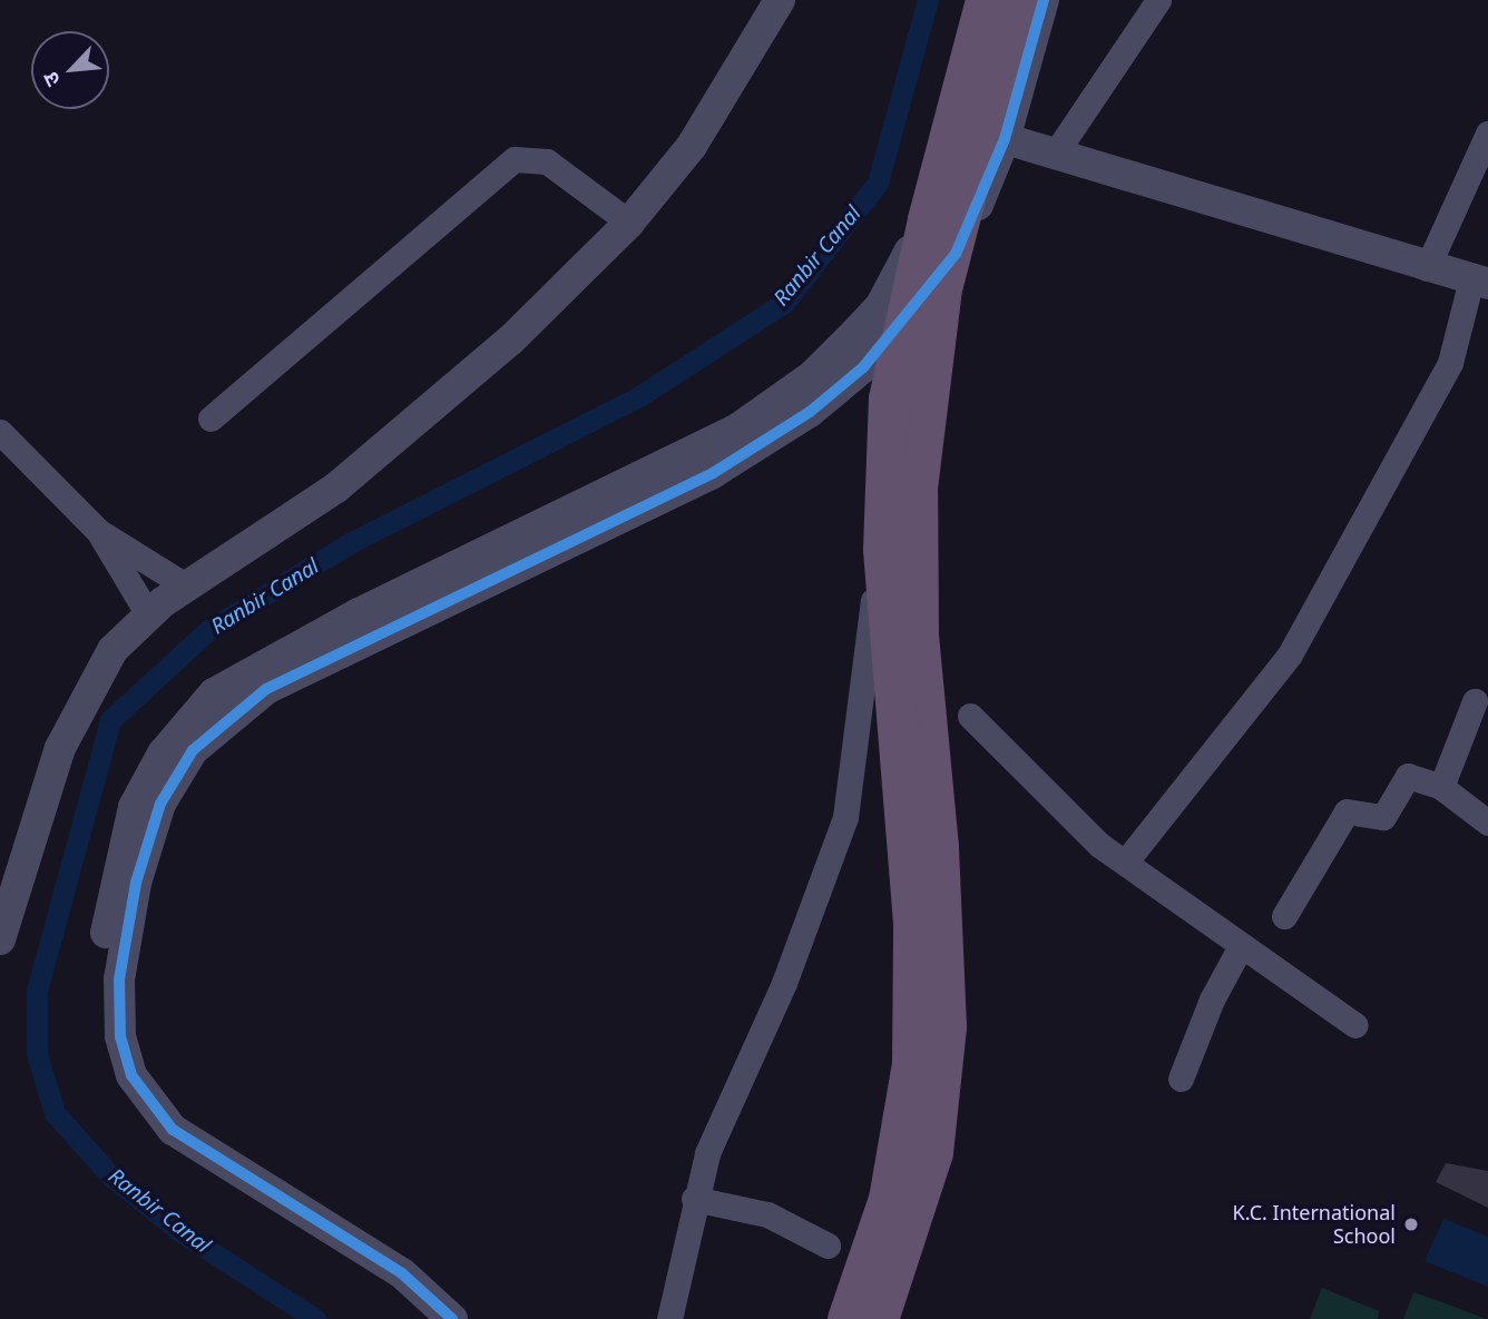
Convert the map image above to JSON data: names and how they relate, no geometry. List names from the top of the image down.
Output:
{
  "water": ["Ranbir Canal"],
  "places": ["K.C. International School"],
  "north": "bottom left"
}
